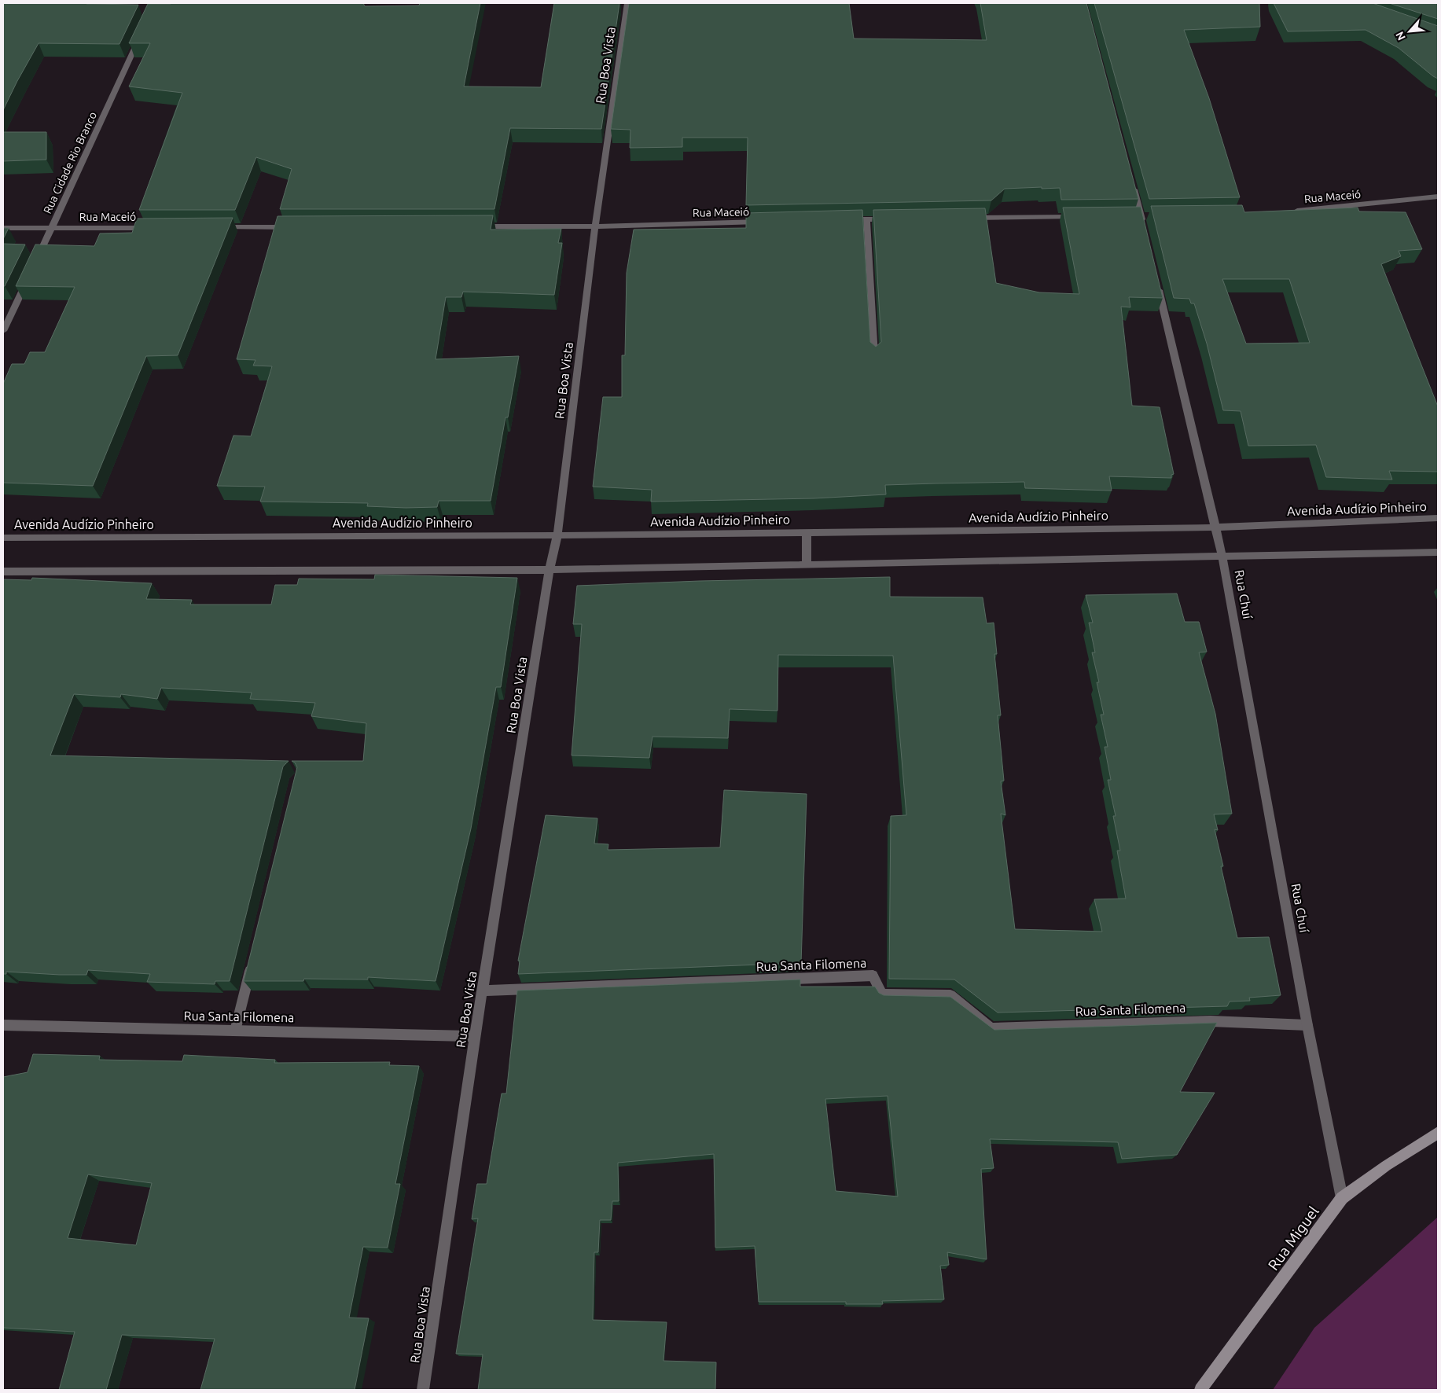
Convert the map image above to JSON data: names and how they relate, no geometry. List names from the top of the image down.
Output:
{
  "streets": {
    "main road": ["Rua Miguel"],
    "street": [
      "Rua Boa Vista",
      "Rua Cidade Rio Branco",
      "Rua Maceió",
      "Avenida Audízio Pinheiro",
      "Rua Chuí",
      "Rua Santa Filomena"
    ]
  },
  "crossings": [
    ["Rua Boa Vista", "Rua Maceió"],
    ["Rua Boa Vista", "Avenida Audízio Pinheiro"],
    ["Rua Boa Vista", "Rua Santa Filomena"],
    ["Rua Cidade Rio Branco", "Rua Maceió"],
    ["Avenida Audízio Pinheiro", "Rua Chuí"],
    ["Rua Chuí", "Rua Santa Filomena"],
    ["Rua Chuí", "Rua Miguel"]
  ],
  "north": "bottom left"
}
